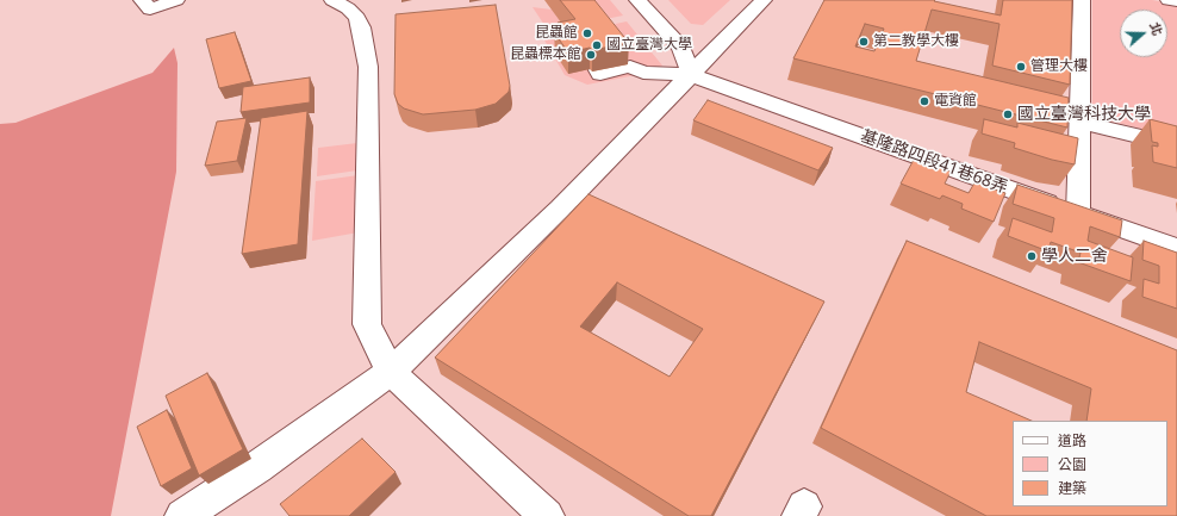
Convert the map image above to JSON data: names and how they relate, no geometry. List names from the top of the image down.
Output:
{
  "streets": {
    "street": ["基隆路四段41巷68弄"]
  },
  "places": [
    "昆蟲館",
    "第二教學大樓",
    "國立臺灣大學",
    "昆蟲標本館",
    "管理大樓",
    "電資館",
    "國立臺灣科技大學",
    "學人二舍"
  ],
  "legend": ["道路", "公園", "建築"],
  "north": "right"
}
